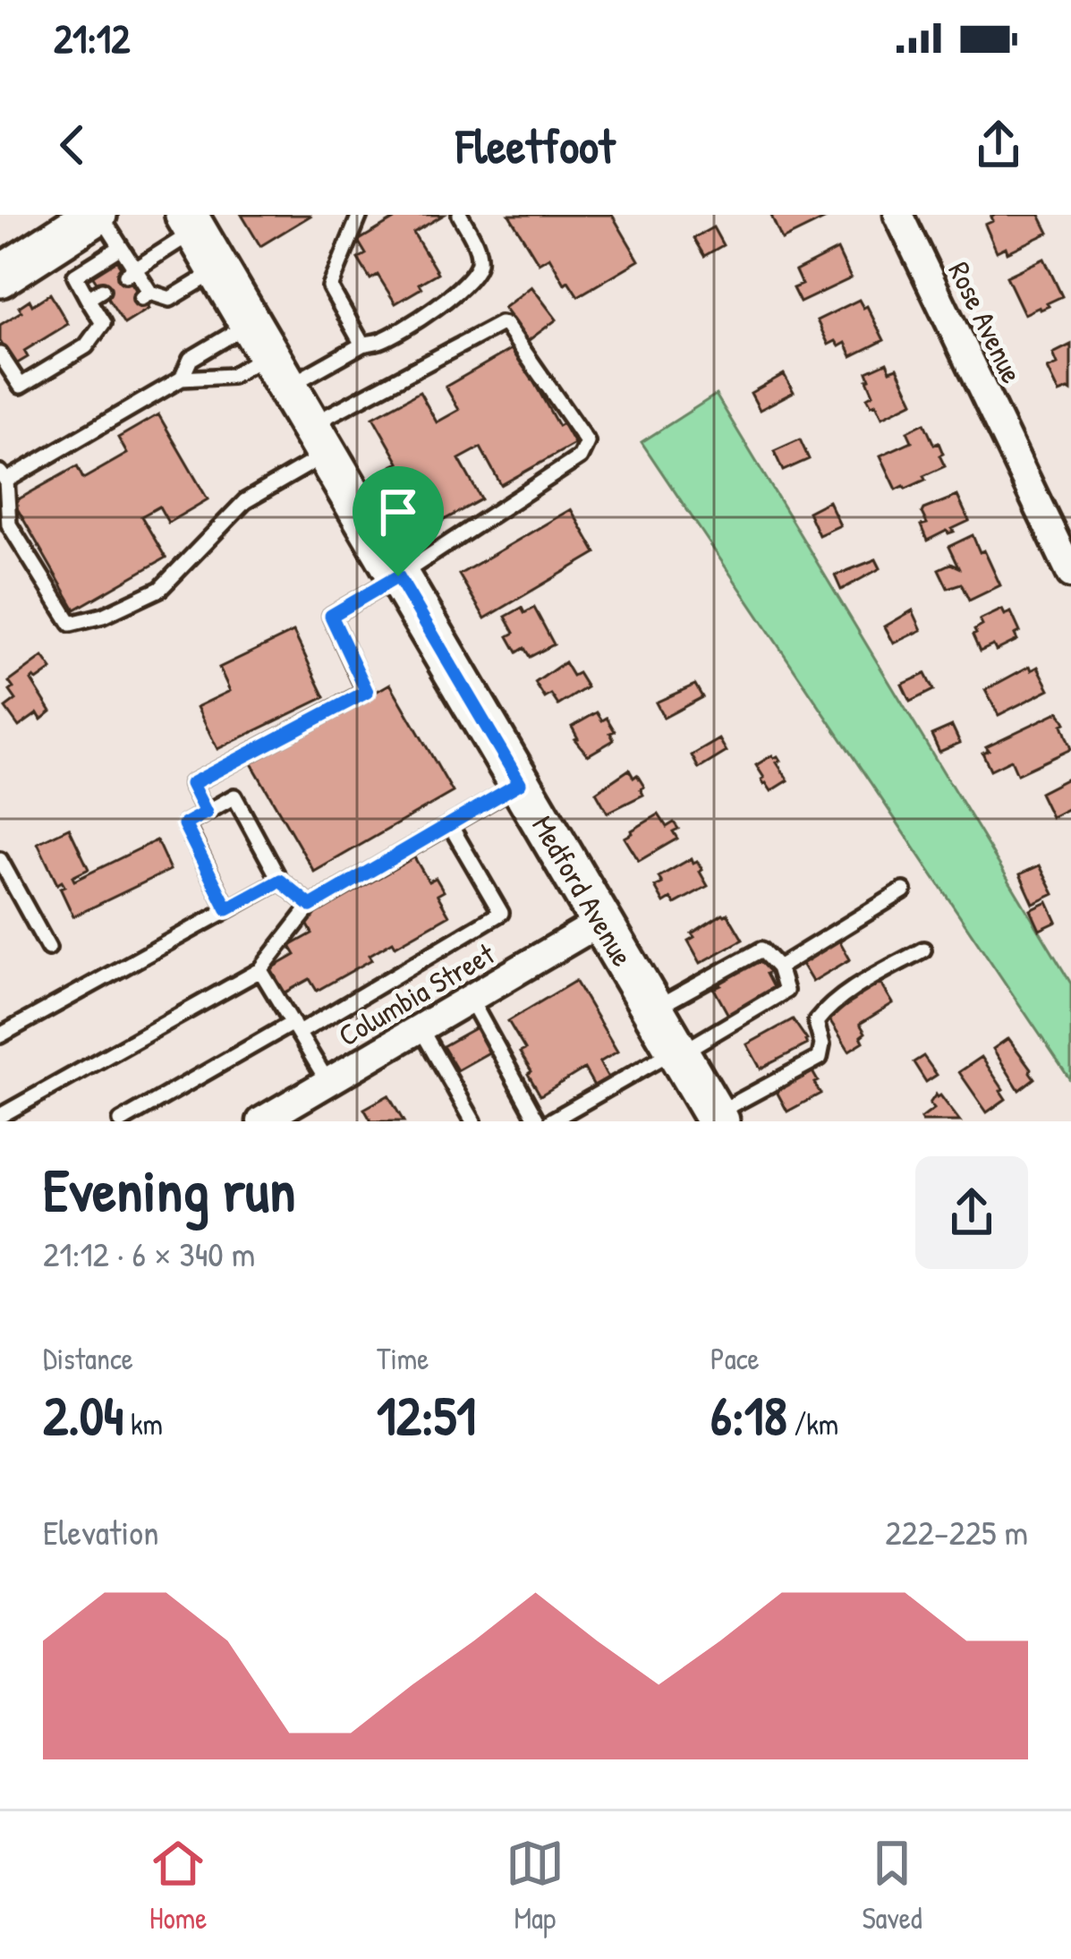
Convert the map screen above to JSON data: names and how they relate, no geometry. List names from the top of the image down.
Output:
{
  "streets": {
    "main road": ["Medford Avenue"],
    "street": ["Rose Avenue", "Columbia Street"]
  },
  "crossings": [
    ["Medford Avenue", "Columbia Street"]
  ],
  "page": {
    "status": "21:12",
    "header": "Fleetfoot",
    "heading": ["Evening run", "21:12 · 6 × 340 m"],
    "stats": [
      ["Distance", "2.04 km"],
      ["Time", "12:51"],
      ["Pace", "6:18 /km"]
    ],
    "chart": ["Elevation", "222–225 m"],
    "tabs": ["Home", "Map", "Saved"]
  }
}
